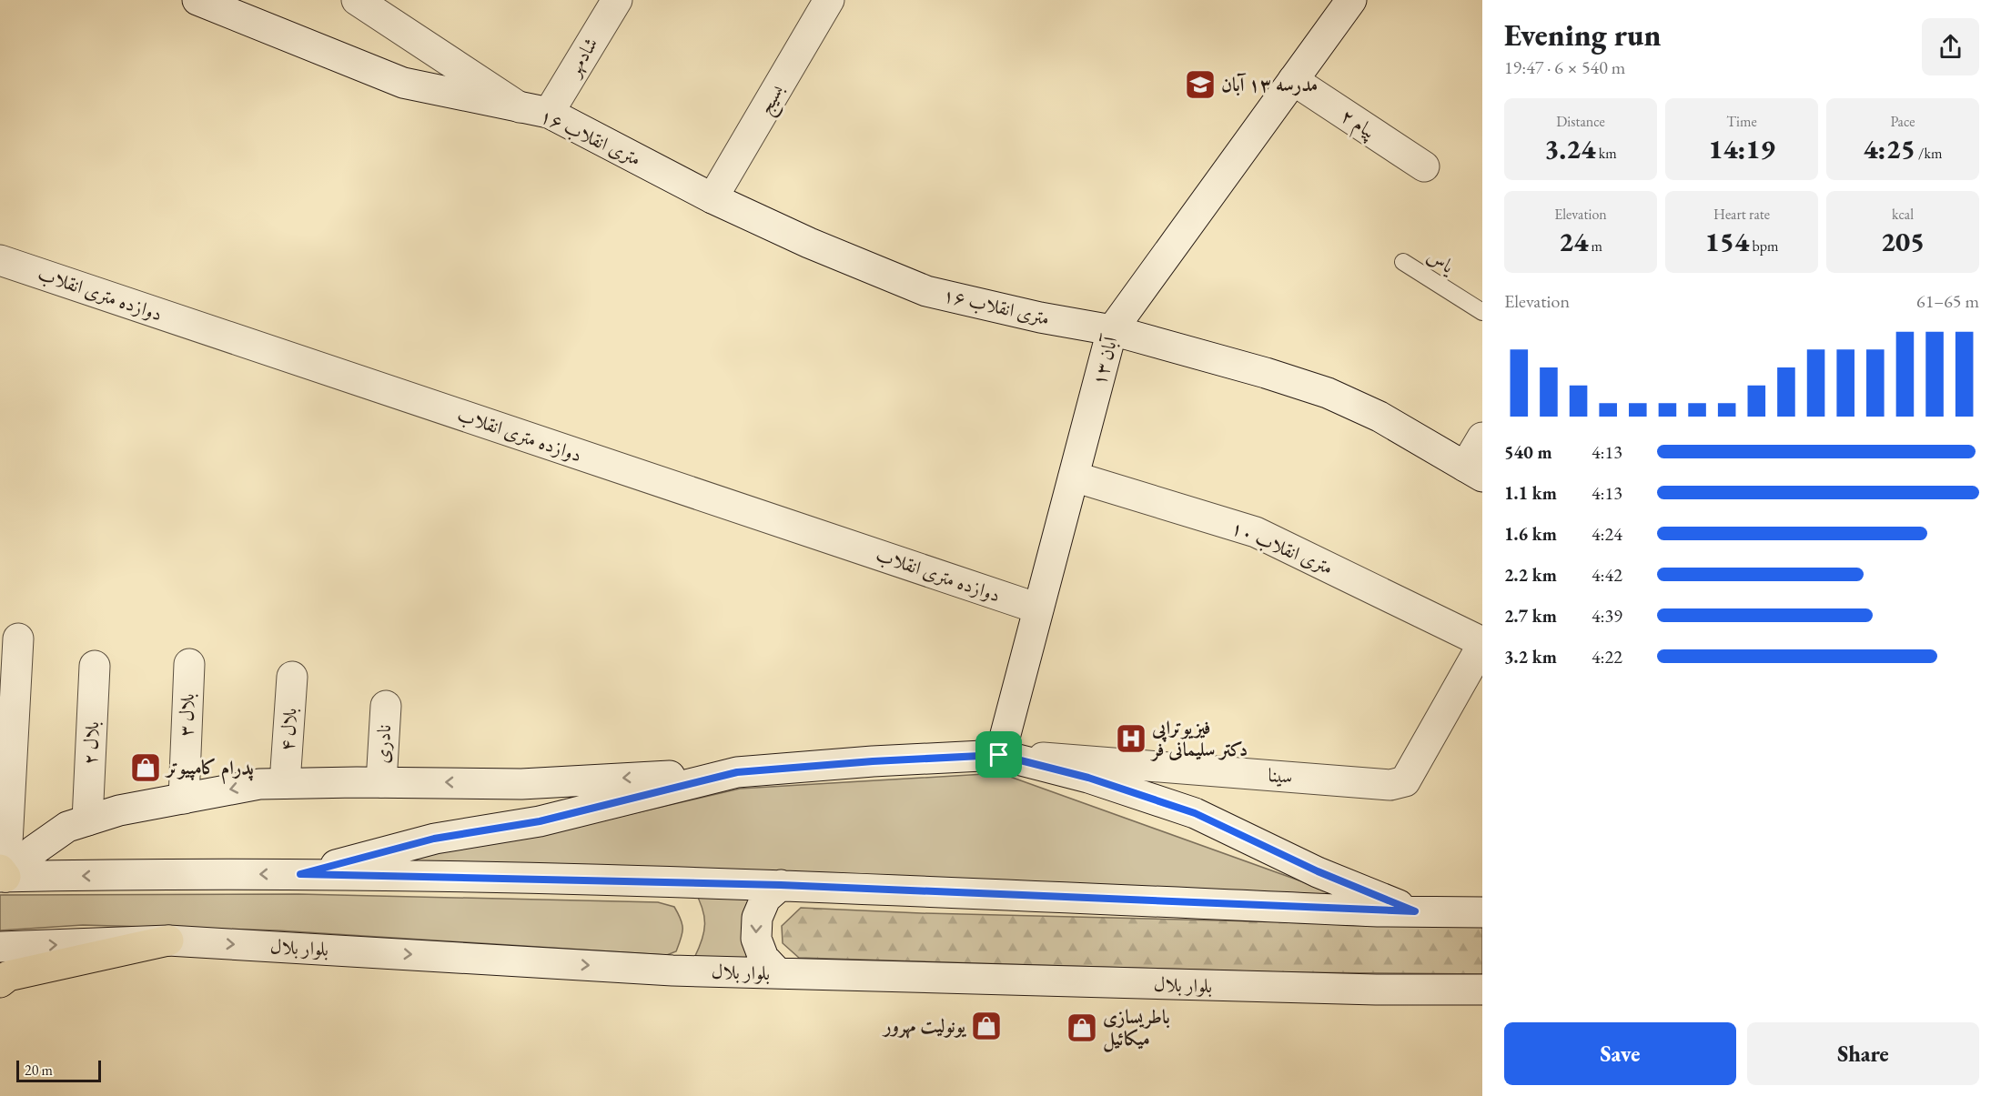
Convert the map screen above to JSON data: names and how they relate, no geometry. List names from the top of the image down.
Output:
{
  "streets": {
    "street": [
      "شادمهر",
      "بسیج",
      "پیام ۲",
      "۱۶ متری انقلاب",
      "دوازده متری انقلاب",
      "۱۳ آبان",
      "۱۰ متری انقلاب",
      "بلال ۳",
      "بلال ۴",
      "بلال ۲",
      "نادری",
      "سینا",
      "بلوار بلال"
    ],
    "lane": ["یاس"]
  },
  "crossings": [
    ["شادمهر", "۱۶ متری انقلاب"],
    ["بسیج", "۱۶ متری انقلاب"],
    ["پیام ۲", "۱۳ آبان"],
    ["۱۶ متری انقلاب", "۱۳ آبان"],
    ["دوازده متری انقلاب", "۱۳ آبان"],
    ["۱۳ آبان", "۱۰ متری انقلاب"],
    ["۱۳ آبان", "سینا"],
    ["۱۰ متری انقلاب", "سینا"]
  ],
  "places": {
    "school or university": ["مدرسه ۱۳ آبان"],
    "hospital": ["فیزیوتراپی دکتر سلیمانی فر"],
    "shop": ["پدرام کامپیوتر", "یونولیت مهرور", "باطریسازی میکائیل"]
  },
  "scale_bar": "20 m",
  "page": {
    "heading": ["Evening run", "19:47 · 6 × 540 m"],
    "stats": [
      ["Distance", "3.24 km"],
      ["Time", "14:19"],
      ["Pace", "4:25 /km"],
      ["Elevation", "24 m"],
      ["Heart rate", "154 bpm"],
      ["kcal", "205"]
    ],
    "chart": ["Elevation", "61–65 m"],
    "list": [
      {
        "name": "540 m",
        "note": "4:13"
      },
      {
        "name": "1.1 km",
        "note": "4:13"
      },
      {
        "name": "1.6 km",
        "note": "4:24"
      },
      {
        "name": "2.2 km",
        "note": "4:42"
      },
      {
        "name": "2.7 km",
        "note": "4:39"
      },
      {
        "name": "3.2 km",
        "note": "4:22"
      }
    ],
    "buttons": ["Save", "Share"],
    "scale": "20 m"
  }
}
